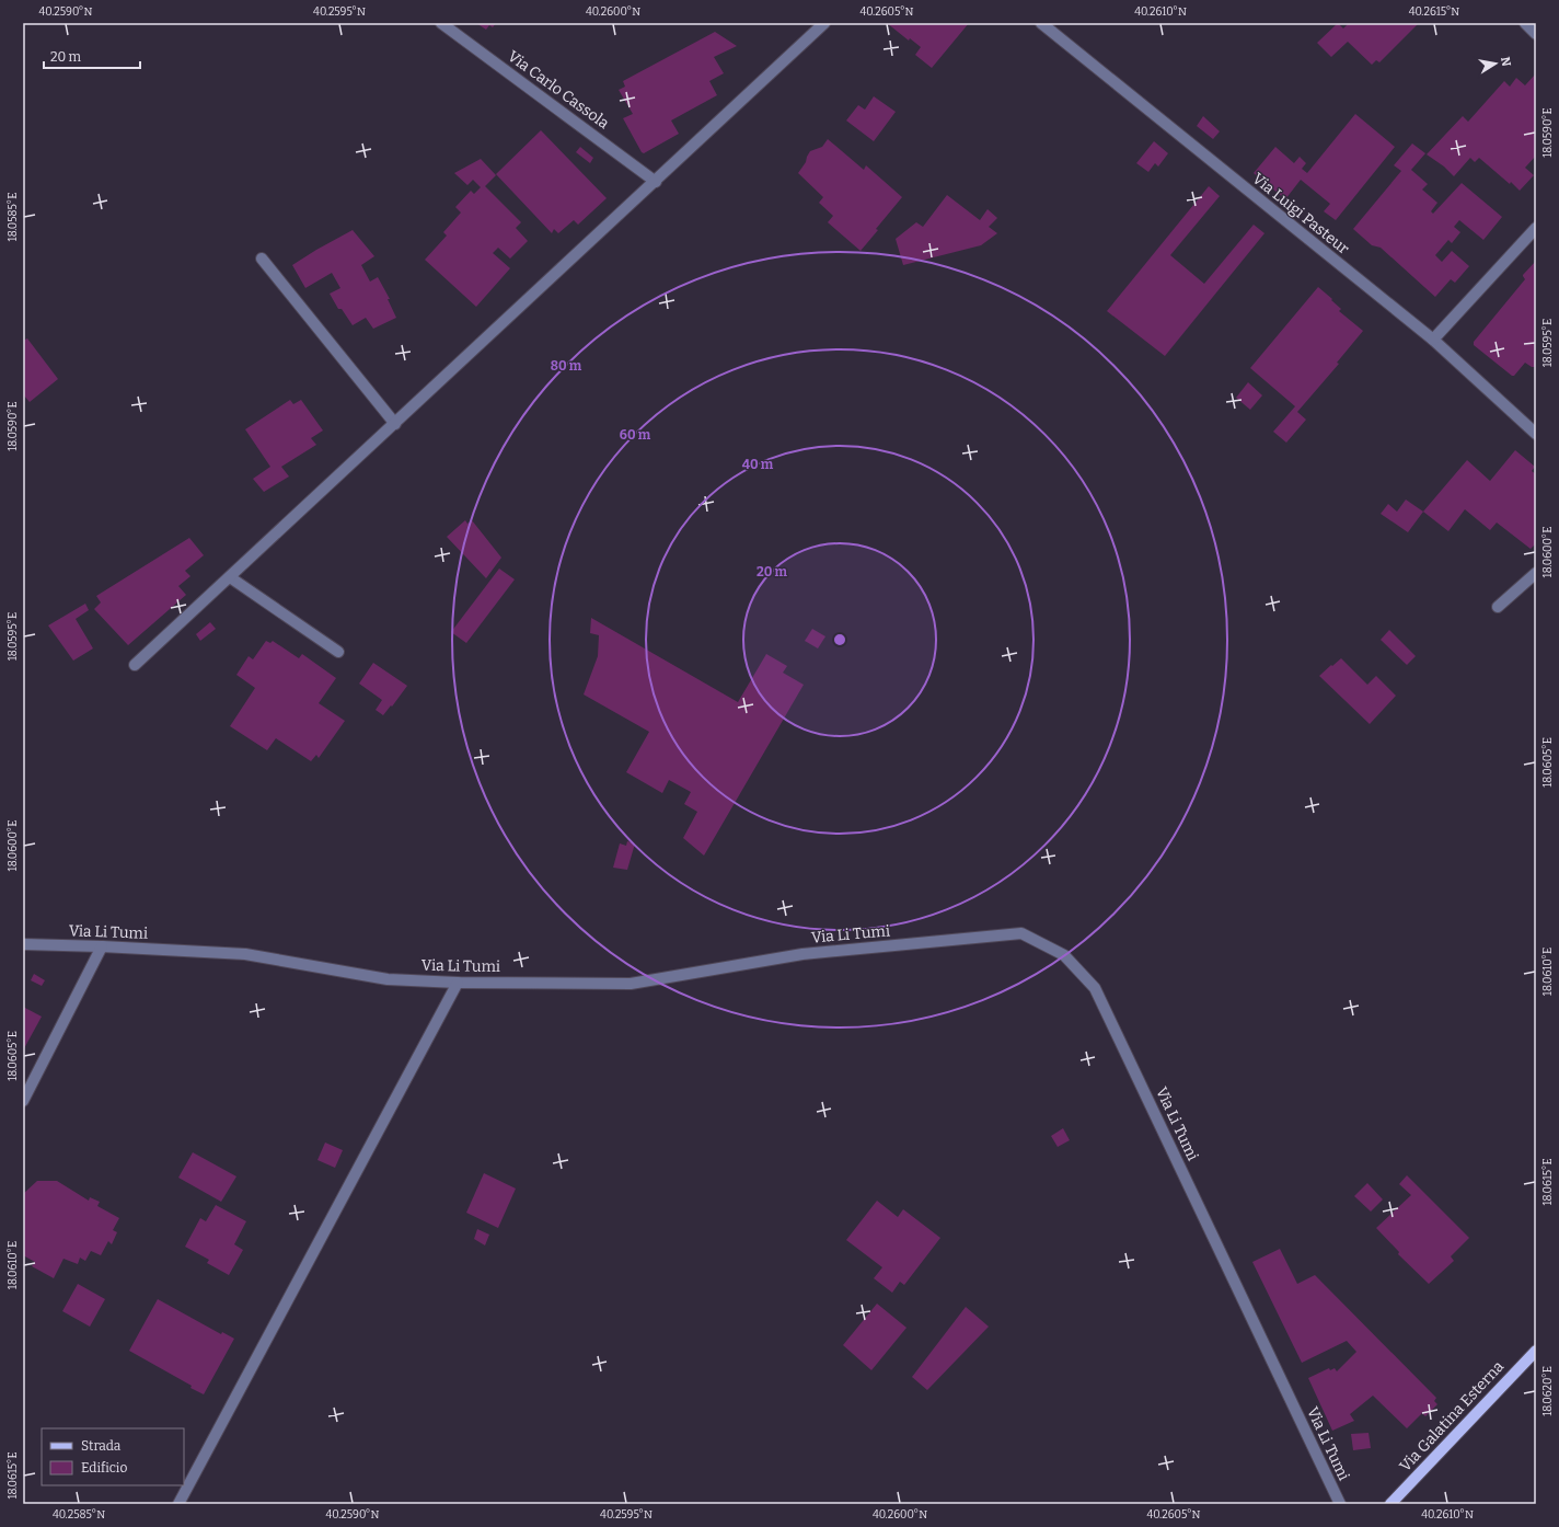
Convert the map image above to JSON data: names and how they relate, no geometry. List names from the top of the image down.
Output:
{
  "streets": {
    "main road": ["Via Galatina Esterna"],
    "street": ["Via Carlo Cassola", "Via Luigi Pasteur", "Via Li Tumi"]
  },
  "legend": ["Strada", "Edificio"],
  "scale_bar": "20 m",
  "north": "right",
  "coordinates": [
    "40.2590°N",
    "40.2595°N",
    "40.2600°N",
    "40.2605°N",
    "40.2610°N",
    "40.2615°N",
    "18.0590°E",
    "18.0585°E",
    "18.0595°E",
    "18.0600°E",
    "18.0605°E",
    "18.0610°E",
    "18.0615°E",
    "18.0620°E",
    "40.2585°N"
  ],
  "rings": [
    "80 m",
    "60 m",
    "40 m",
    "20 m"
  ]
}
